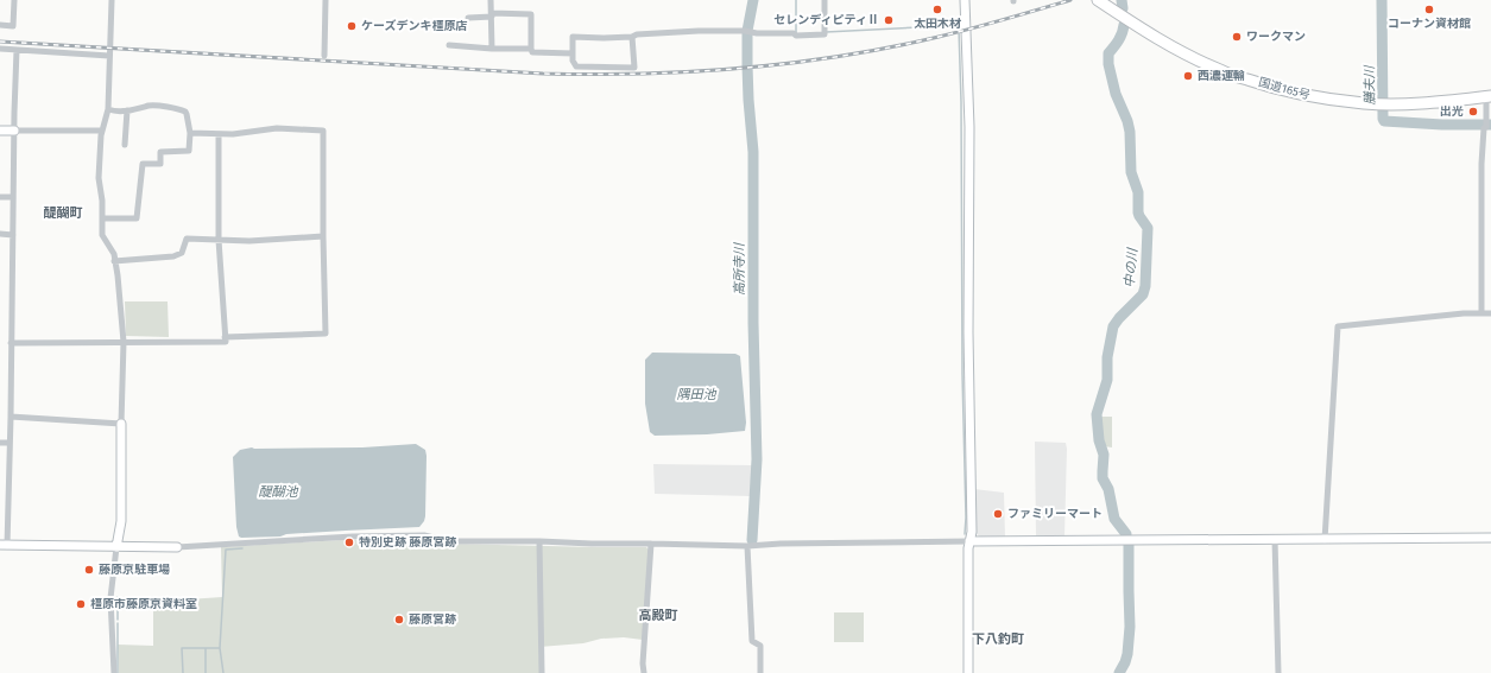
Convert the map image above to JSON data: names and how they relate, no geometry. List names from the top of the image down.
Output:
{
  "streets": {
    "highway": ["国道165号"]
  },
  "districts": ["醍醐町", "高殿町", "下八釣町"],
  "water": [
    "膳夫川",
    "中の川",
    "高所寺川",
    "隅田池",
    "醍醐池"
  ],
  "places": [
    "太田木材",
    "コーナン資材館",
    "セレンディピティⅡ",
    "ケーズデンキ橿原店",
    "ワークマン",
    "西濃運輸",
    "出光",
    "ファミリーマート",
    "特別史跡 藤原宮跡",
    "藤原京駐車場",
    "橿原市藤原京資料室",
    "藤原宮跡"
  ]
}
